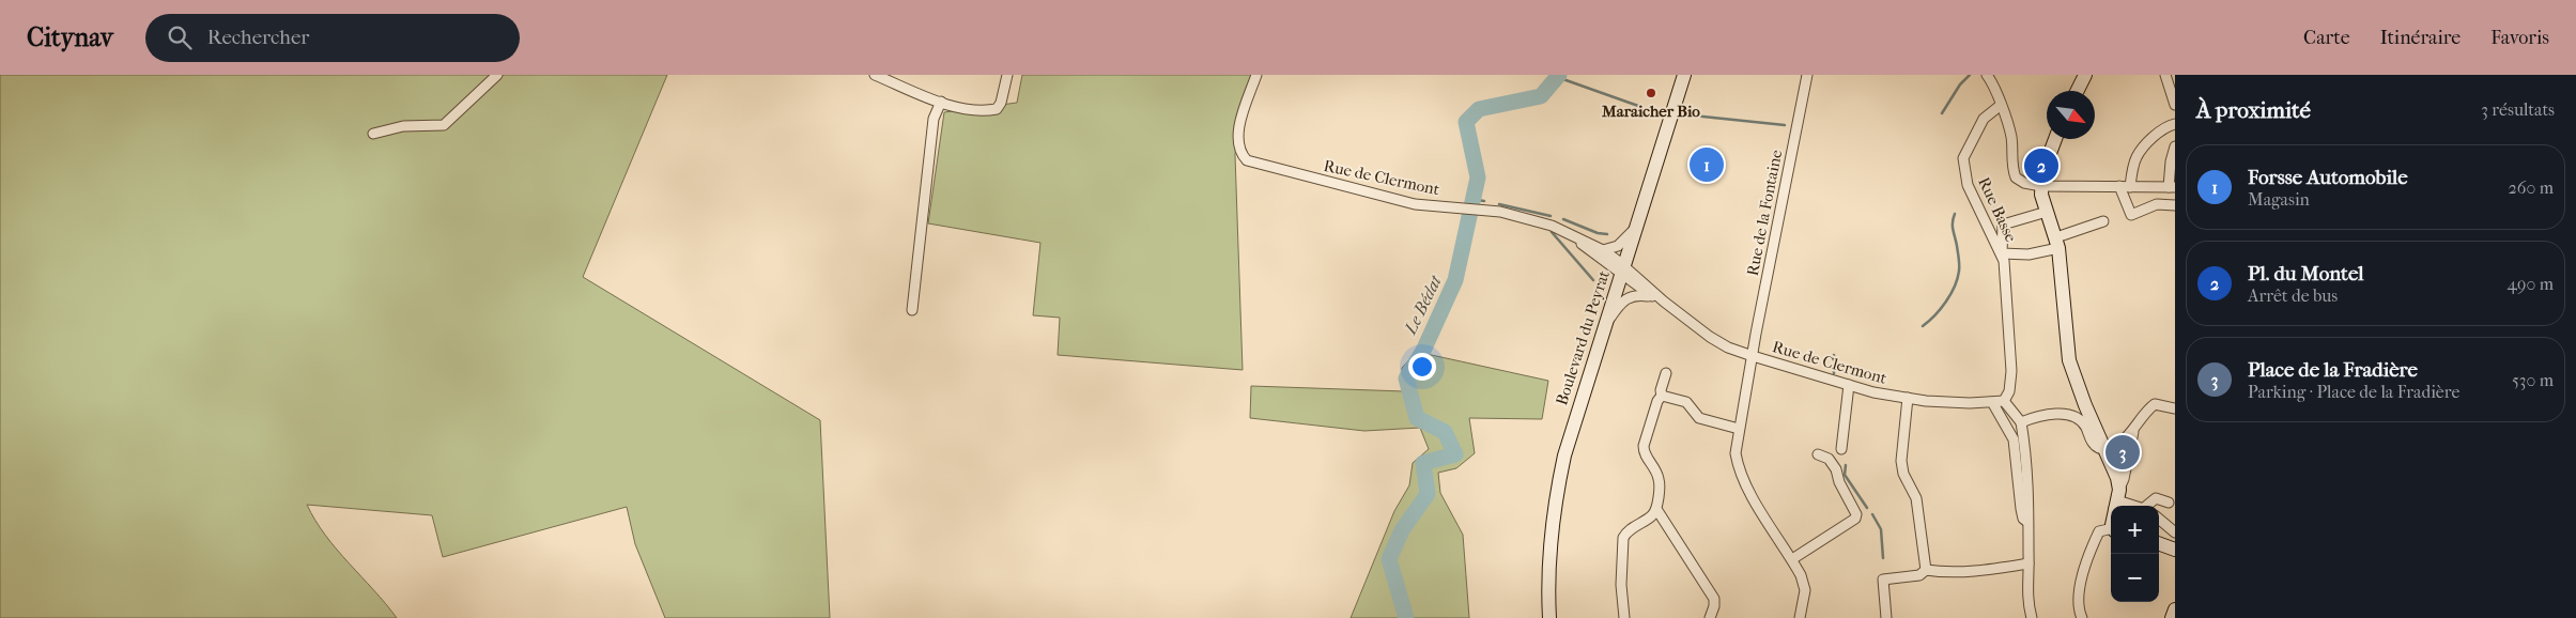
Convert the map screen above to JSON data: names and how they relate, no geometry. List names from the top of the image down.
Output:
{
  "streets": {
    "main road": ["Boulevard du Peyrat"],
    "street": ["Rue de Clermont", "Rue Basse", "Rue de la Fontaine"]
  },
  "crossings": [
    ["Rue de Clermont", "Rue Basse"],
    ["Rue de Clermont", "Rue de la Fontaine"],
    ["Rue de Clermont", "Boulevard du Peyrat"]
  ],
  "water": ["Le Bédat"],
  "places": ["Maraicher Bio"],
  "north": "bottom right",
  "page": {
    "header": "Citynav",
    "search": "Rechercher",
    "nav": ["Carte", "Itinéraire", "Favoris"],
    "heading": ["À proximité", "3 résultats"],
    "list": [
      {
        "mark": "1",
        "name": "Forsse Automobile",
        "note": "Magasin",
        "value": "260 m"
      },
      {
        "mark": "2",
        "name": "Pl. du Montel",
        "note": "Arrêt de bus",
        "value": "490 m"
      },
      {
        "mark": "3",
        "name": "Place de la Fradière",
        "note": "Parking · Place de la Fradière",
        "value": "530 m"
      }
    ],
    "pins": ["1", "2", "3"],
    "map_buttons": ["+", "−"]
  }
}
